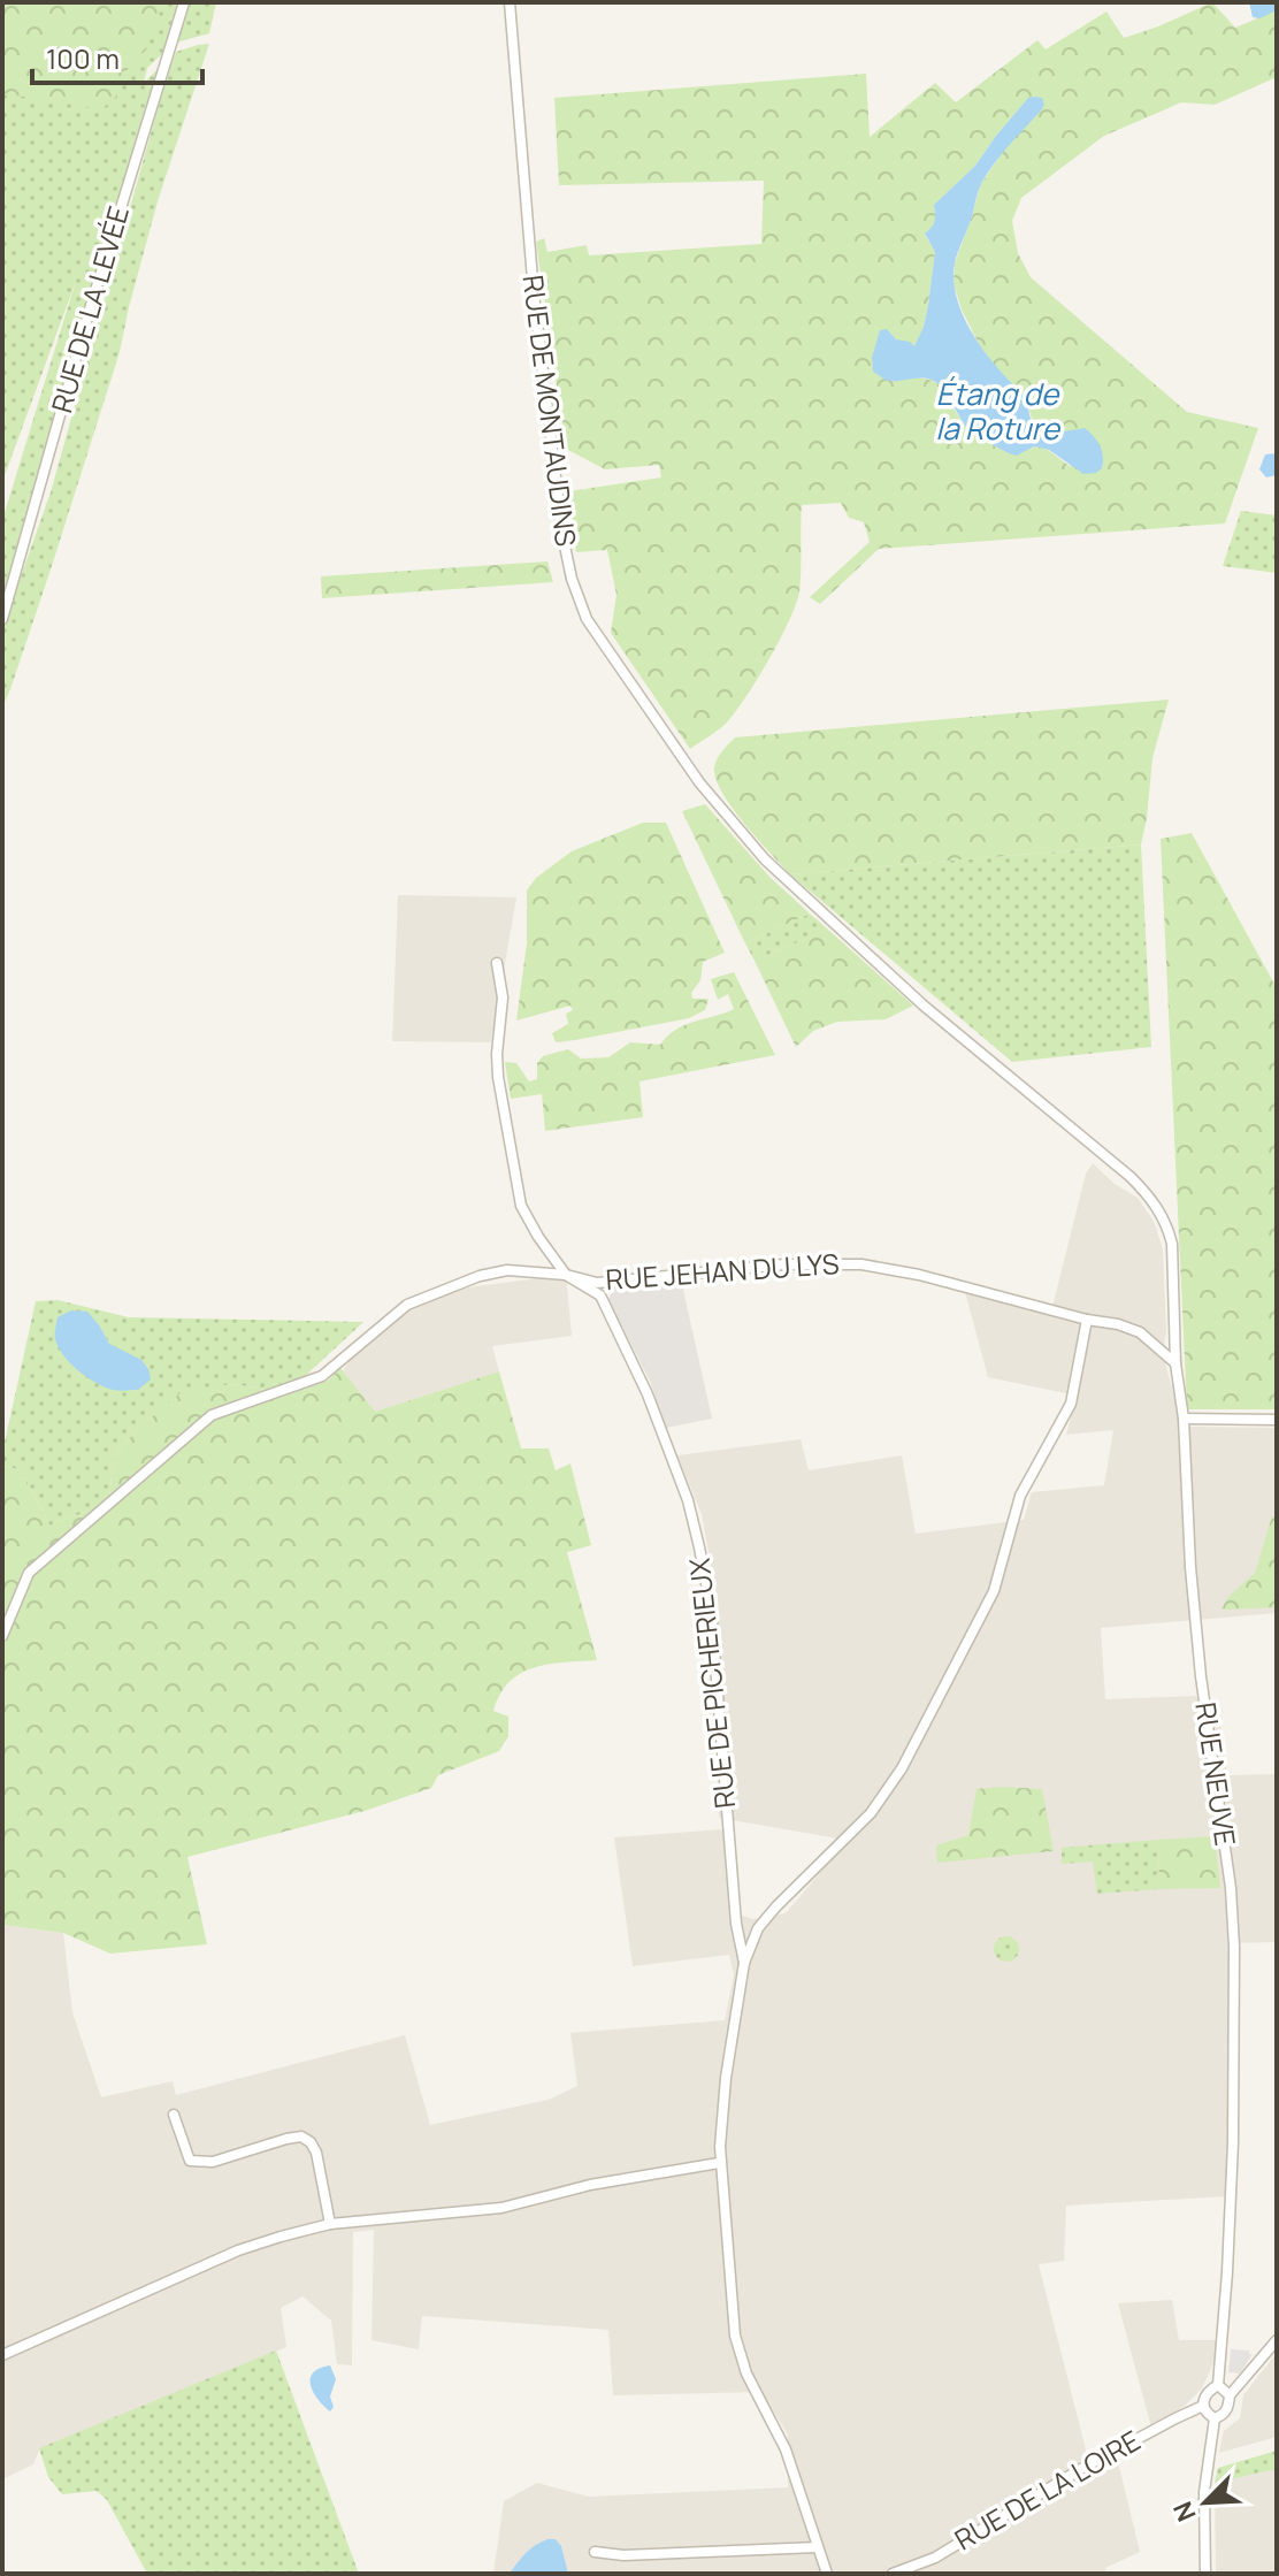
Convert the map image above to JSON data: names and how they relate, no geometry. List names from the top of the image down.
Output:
{
  "streets": {
    "street": [
      "RUE DE LA LEVÉE",
      "RUE DE MONTAUDINS",
      "RUE JEHAN DU LYS",
      "RUE DE PICHERIEUX",
      "RUE NEUVE",
      "RUE DE LA LOIRE"
    ]
  },
  "crossings": [
    ["RUE DE MONTAUDINS", "RUE NEUVE"],
    ["RUE JEHAN DU LYS", "RUE DE PICHERIEUX"],
    ["RUE JEHAN DU LYS", "RUE NEUVE"],
    ["RUE NEUVE", "RUE DE LA LOIRE"]
  ],
  "water": ["Étang de la Roture"],
  "scale_bar": "100 m",
  "north": "bottom left"
}
